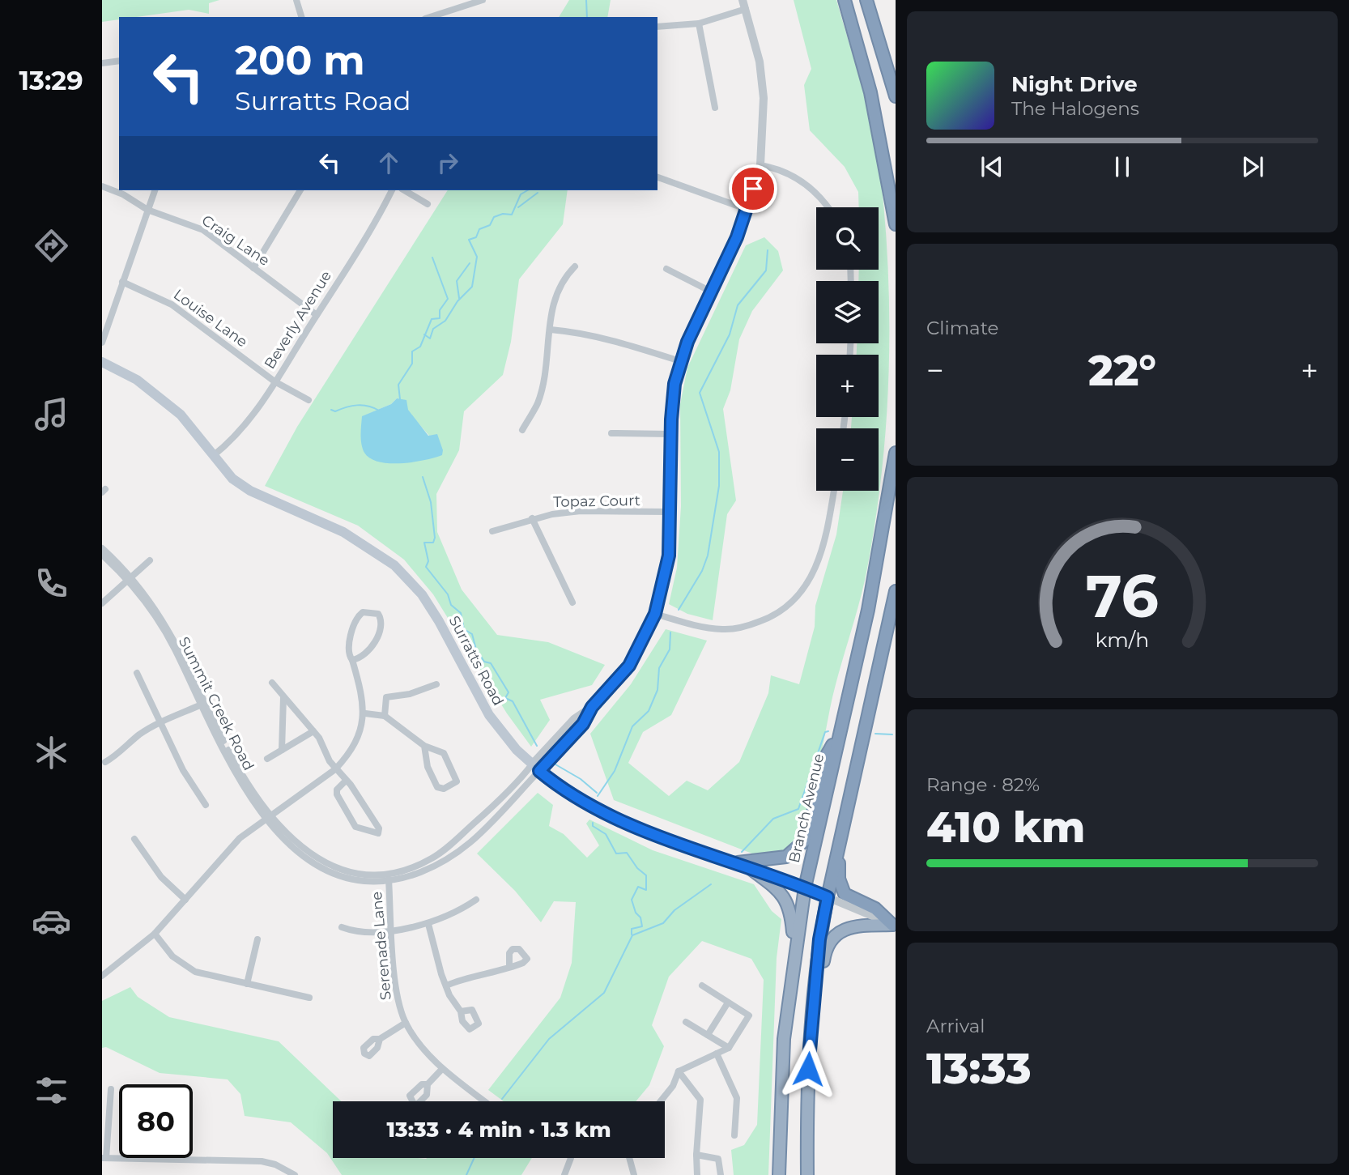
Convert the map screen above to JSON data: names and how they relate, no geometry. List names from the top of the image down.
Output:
{
  "streets": {
    "highway": ["Branch Avenue"],
    "main road": ["Surratts Road"],
    "street": [
      "Craig Lane",
      "Louise Lane",
      "Beverly Avenue",
      "Topaz Court",
      "Summit Creek Road",
      "Serenade Lane"
    ]
  },
  "crossings": [
    ["Craig Lane", "Beverly Avenue"],
    ["Louise Lane", "Beverly Avenue"],
    ["Beverly Avenue", "Surratts Road"],
    ["Surratts Road", "Summit Creek Road"],
    ["Surratts Road", "Branch Avenue"],
    ["Summit Creek Road", "Serenade Lane"]
  ],
  "page": {
    "tabs": "13:29",
    "turn": ["200 m", "Surratts Road"],
    "song": ["Night Drive", "The Halogens"],
    "map_buttons": ["+", "−"],
    "tile": [
      "Climate",
      ["Range · 82%", "410 km"],
      ["Arrival", "13:33"]
    ],
    "heat": ["−", "22°", "+"],
    "limit": "80",
    "trip": "13:33 · 4 min · 1.3 km",
    "gauge": ["76", "km/h"]
  }
}
